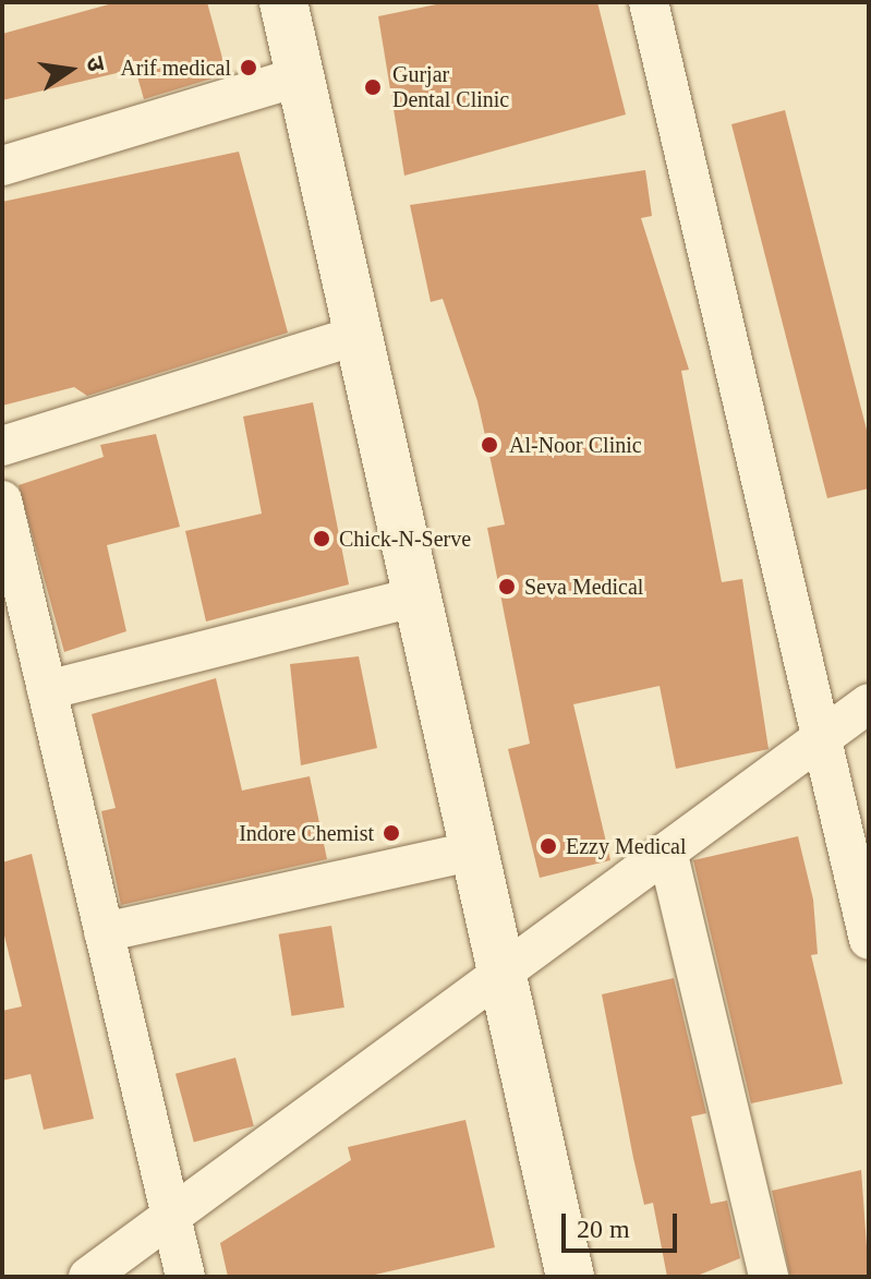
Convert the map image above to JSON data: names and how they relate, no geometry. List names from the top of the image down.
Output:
{
  "places": [
    "Arif medical",
    "Gurjar Dental Clinic",
    "Al-Noor Clinic",
    "Chick-N-Serve",
    "Seva Medical",
    "Indore Chemist",
    "Ezzy Medical"
  ],
  "scale_bar": "20 m",
  "north": "right"
}
